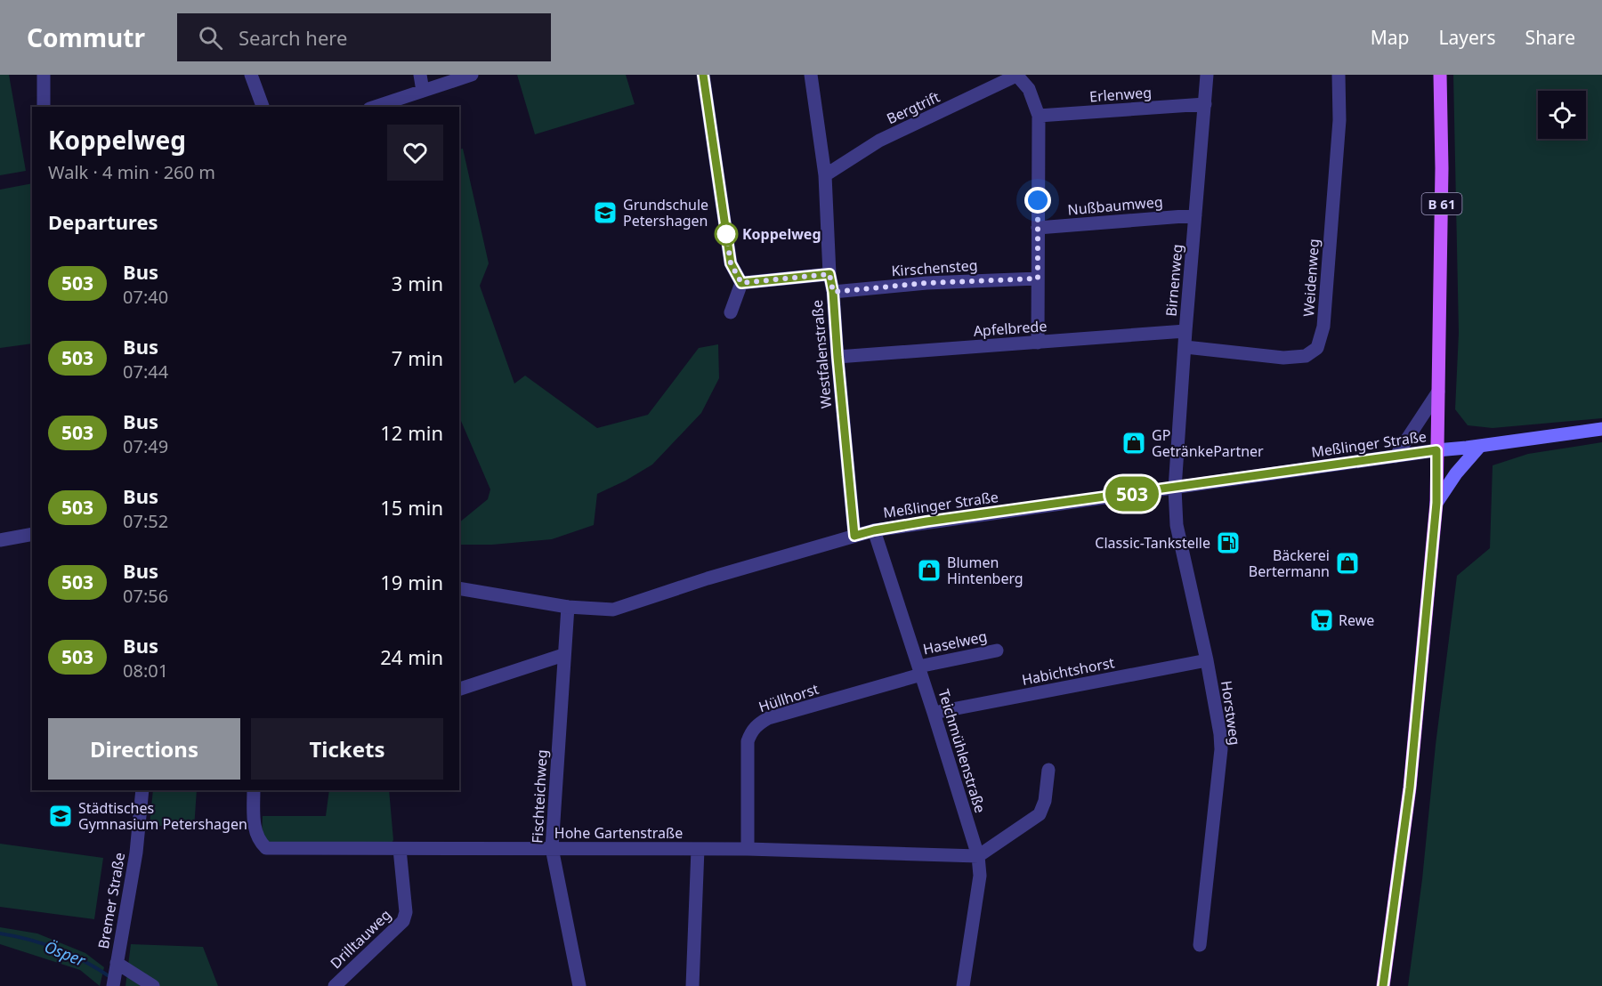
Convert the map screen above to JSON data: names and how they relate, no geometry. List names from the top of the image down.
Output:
{
  "streets": {
    "main road": ["B 61"],
    "street": [
      "Erlenweg",
      "Bergtrift",
      "Nußbaumweg",
      "Kirschensteg",
      "Weidenweg",
      "Birnenweg",
      "Apfelbrede",
      "Westfalenstraße",
      "Meßlinger Straße",
      "Haselweg",
      "Habichtshorst",
      "Hüllhorst",
      "Horstweg",
      "Teichmühlenstraße",
      "Fischteichweg",
      "Hohe Gartenstraße",
      "Bremer Straße",
      "Drilltauweg"
    ]
  },
  "crossings": [
    ["Erlenweg", "Birnenweg"],
    ["Bergtrift", "Westfalenstraße"],
    ["B 61", "Meßlinger Straße"],
    ["Nußbaumweg", "Birnenweg"],
    ["Kirschensteg", "Westfalenstraße"],
    ["Weidenweg", "Birnenweg"],
    ["Birnenweg", "Apfelbrede"],
    ["Birnenweg", "Meßlinger Straße"],
    ["Birnenweg", "Horstweg"],
    ["Apfelbrede", "Westfalenstraße"],
    ["Westfalenstraße", "Meßlinger Straße"],
    ["Meßlinger Straße", "Horstweg"],
    ["Meßlinger Straße", "Teichmühlenstraße"],
    ["Meßlinger Straße", "Fischteichweg"],
    ["Haselweg", "Hüllhorst"],
    ["Haselweg", "Teichmühlenstraße"],
    ["Habichtshorst", "Horstweg"],
    ["Habichtshorst", "Teichmühlenstraße"],
    ["Hüllhorst", "Teichmühlenstraße"],
    ["Hüllhorst", "Hohe Gartenstraße"],
    ["Teichmühlenstraße", "Hohe Gartenstraße"],
    ["Fischteichweg", "Hohe Gartenstraße"],
    ["Hohe Gartenstraße", "Drilltauweg"]
  ],
  "water": ["Ösper"],
  "places": {
    "school or university": ["Grundschule Petershagen", "Städtisches Gymnasium Petershagen"],
    "other": ["Koppelweg"],
    "shop": ["GP GetränkePartner", "Bäckerei Bertermann", "Blumen Hintenberg"],
    "fuel station": ["Classic-Tankstelle"],
    "supermarket": ["Rewe"]
  },
  "lines": ["bus line 503"],
  "page": {
    "header": "Commutr",
    "search": "Search here",
    "nav": ["Map", "Layers", "Share"],
    "on_map": "503",
    "heading": [
      ["Koppelweg", "Walk · 4 min · 260 m"],
      "Departures"
    ],
    "list": [
      {
        "mark": "503",
        "name": "Bus",
        "note": "07:40",
        "value": "3 min"
      },
      {
        "mark": "503",
        "name": "Bus",
        "note": "07:44",
        "value": "7 min"
      },
      {
        "mark": "503",
        "name": "Bus",
        "note": "07:49",
        "value": "12 min"
      },
      {
        "mark": "503",
        "name": "Bus",
        "note": "07:52",
        "value": "15 min"
      },
      {
        "mark": "503",
        "name": "Bus",
        "note": "07:56",
        "value": "19 min"
      },
      {
        "mark": "503",
        "name": "Bus",
        "note": "08:01",
        "value": "24 min"
      }
    ],
    "buttons": ["Directions", "Tickets"]
  }
}
